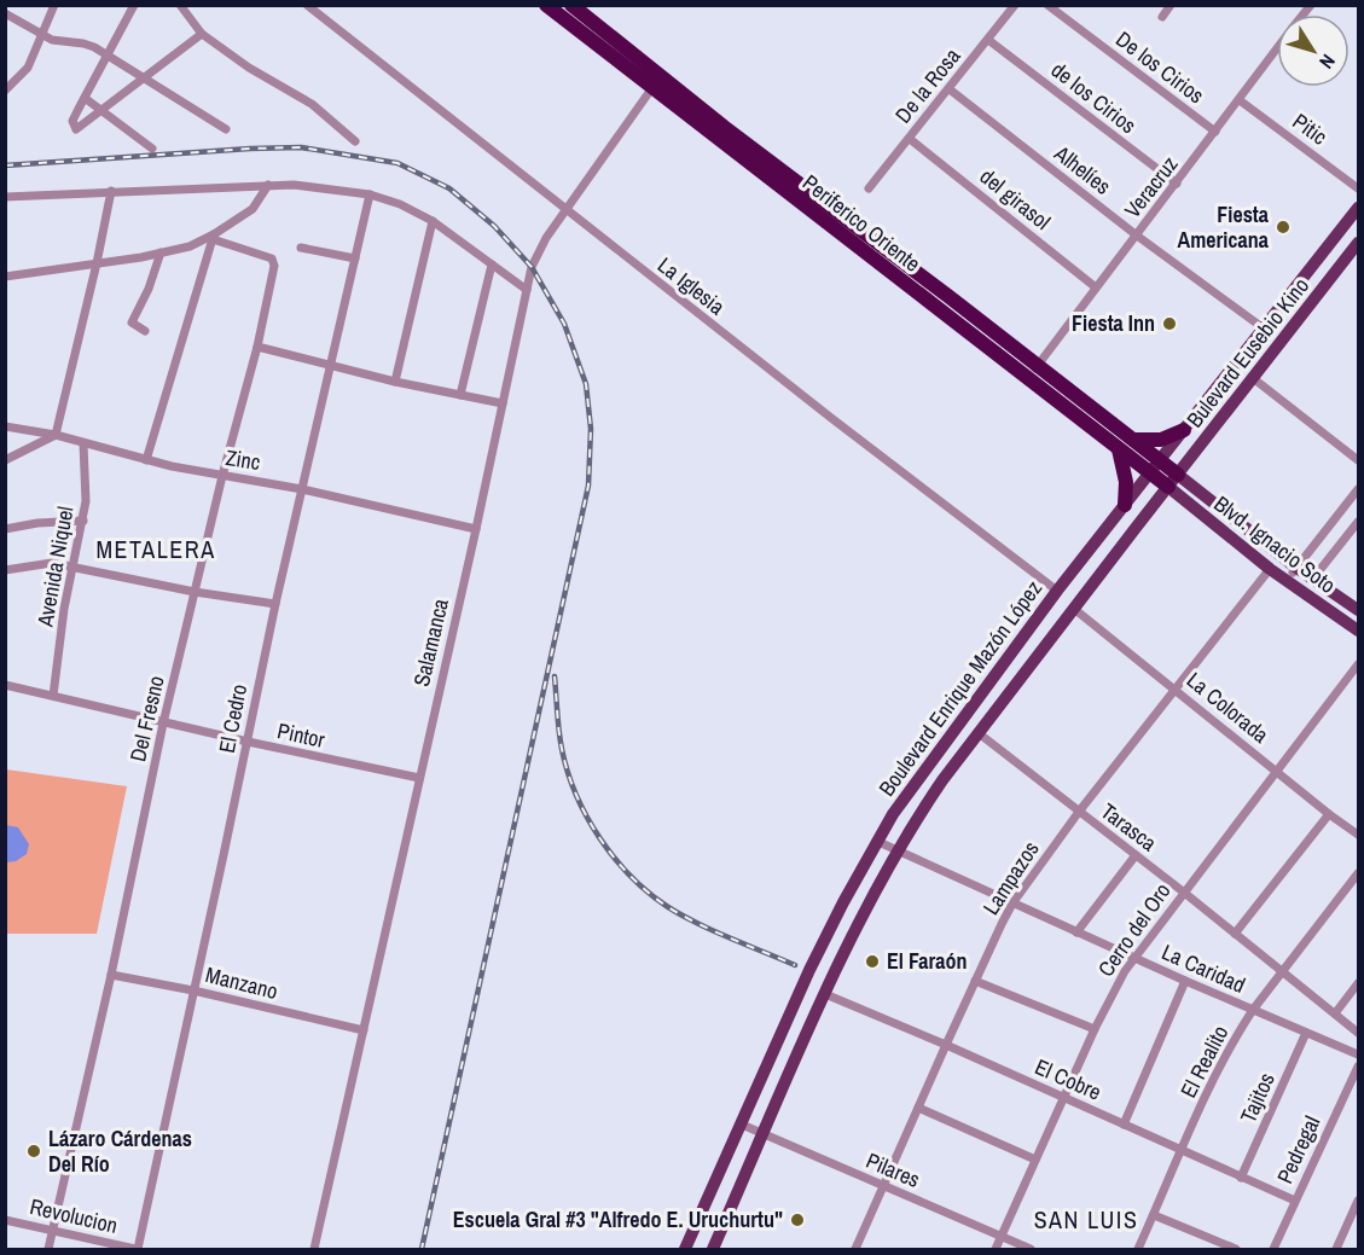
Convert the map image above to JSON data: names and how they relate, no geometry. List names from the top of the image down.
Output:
{
  "streets": {
    "highway": ["Periferico Oriente"],
    "main road": ["Bulevard Eusebio Kino", "Blvd. Ignacio Soto", "Boulevard Enrique Mazón López"],
    "street": [
      "De los Cirios",
      "De la Rosa",
      "de los Cirios",
      "Pitic",
      "Alhelíes",
      "Veracruz",
      "del girasol",
      "La Iglesia",
      "Zinc",
      "Avenida Niquel",
      "Salamanca",
      "La Colorada",
      "Del Fresno",
      "El Cedro",
      "Pintor",
      "Tarasca",
      "Lampazos",
      "Cerro del Oro",
      "La Caridad",
      "Manzano",
      "El Realito",
      "El Cobre",
      "Tajitos",
      "Pedregal",
      "Pilares",
      "Revolucion"
    ]
  },
  "crossings": [
    ["De los Cirios", "Veracruz"],
    ["De la Rosa", "de los Cirios"],
    ["De la Rosa", "Alhelíes"],
    ["De la Rosa", "del girasol"],
    ["de los Cirios", "Veracruz"],
    ["Pitic", "Veracruz"],
    ["Alhelíes", "Veracruz"],
    ["Alhelíes", "Boulevard Enrique Mazón López"],
    ["Veracruz", "del girasol"],
    ["Veracruz", "Periferico Oriente"],
    ["Periferico Oriente", "Salamanca"],
    ["Periferico Oriente", "Boulevard Enrique Mazón López"],
    ["La Iglesia", "Salamanca"],
    ["La Iglesia", "Boulevard Enrique Mazón López"],
    ["Bulevard Eusebio Kino", "Blvd. Ignacio Soto"],
    ["Bulevard Eusebio Kino", "Boulevard Enrique Mazón López"],
    ["Zinc", "Avenida Niquel"],
    ["Zinc", "Salamanca"],
    ["Zinc", "Del Fresno"],
    ["Zinc", "El Cedro"],
    ["Blvd. Ignacio Soto", "Boulevard Enrique Mazón López"],
    ["Blvd. Ignacio Soto", "Lampazos"],
    ["Avenida Niquel", "Pintor"],
    ["Salamanca", "Pintor"],
    ["Salamanca", "Manzano"],
    ["Boulevard Enrique Mazón López", "La Colorada"],
    ["Boulevard Enrique Mazón López", "Tarasca"],
    ["Boulevard Enrique Mazón López", "La Caridad"],
    ["Boulevard Enrique Mazón López", "El Cobre"],
    ["Boulevard Enrique Mazón López", "Pilares"],
    ["La Colorada", "Lampazos"],
    ["La Colorada", "Cerro del Oro"],
    ["Del Fresno", "Pintor"],
    ["Del Fresno", "Manzano"],
    ["Del Fresno", "Revolucion"],
    ["El Cedro", "Pintor"],
    ["El Cedro", "Manzano"],
    ["El Cedro", "Revolucion"],
    ["Tarasca", "Lampazos"],
    ["Tarasca", "Cerro del Oro"],
    ["Tarasca", "El Realito"],
    ["Lampazos", "La Caridad"],
    ["Lampazos", "El Cobre"],
    ["Lampazos", "Pilares"],
    ["Cerro del Oro", "La Caridad"],
    ["Cerro del Oro", "El Cobre"],
    ["Cerro del Oro", "Pilares"],
    ["La Caridad", "El Realito"],
    ["La Caridad", "Tajitos"],
    ["El Realito", "El Cobre"],
    ["El Cobre", "Tajitos"],
    ["El Cobre", "Pedregal"]
  ],
  "districts": ["METALERA", "SAN LUIS"],
  "places": [
    "Fiesta Americana",
    "Fiesta Inn",
    "El Faraón",
    "Lázaro Cárdenas Del Río",
    "Escuela Gral #3 \"Alfredo E. Uruchurtu\""
  ],
  "north": "bottom right"
}
